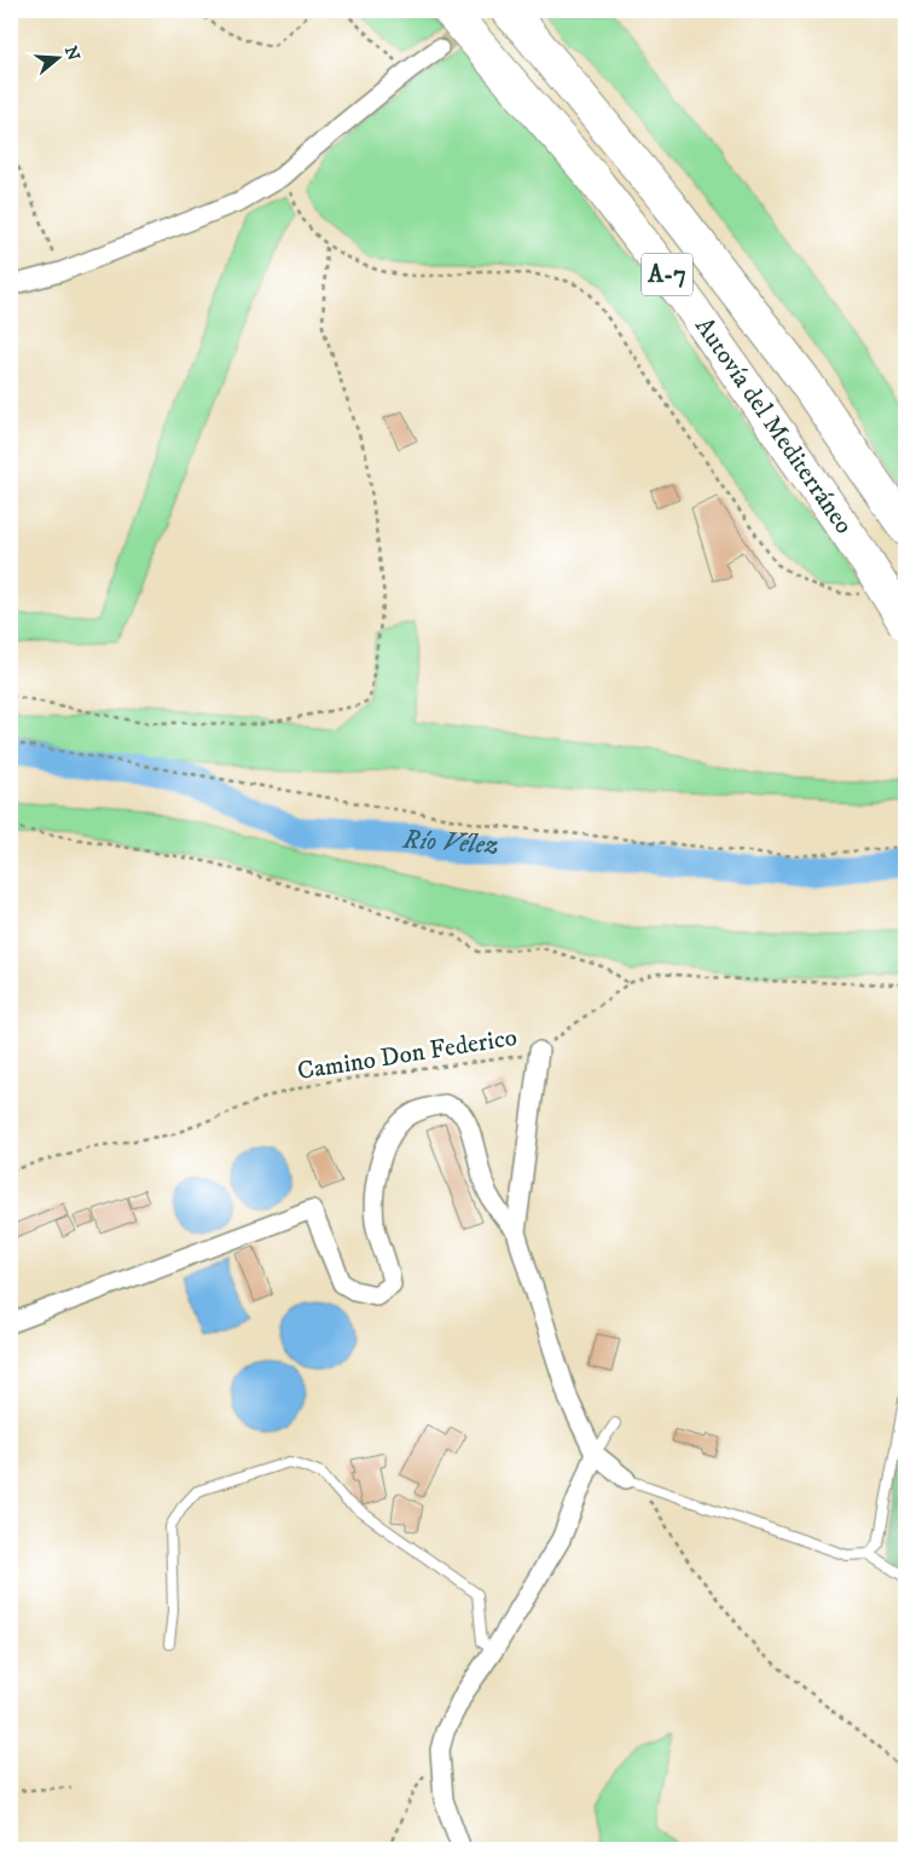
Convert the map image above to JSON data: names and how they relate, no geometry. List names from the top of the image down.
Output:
{
  "streets": {
    "highway": ["A-7", "Autovía del Mediterráneo"],
    "path": ["Camino Don Federico"]
  },
  "water": ["Río Vélez"],
  "north": "right"
}
